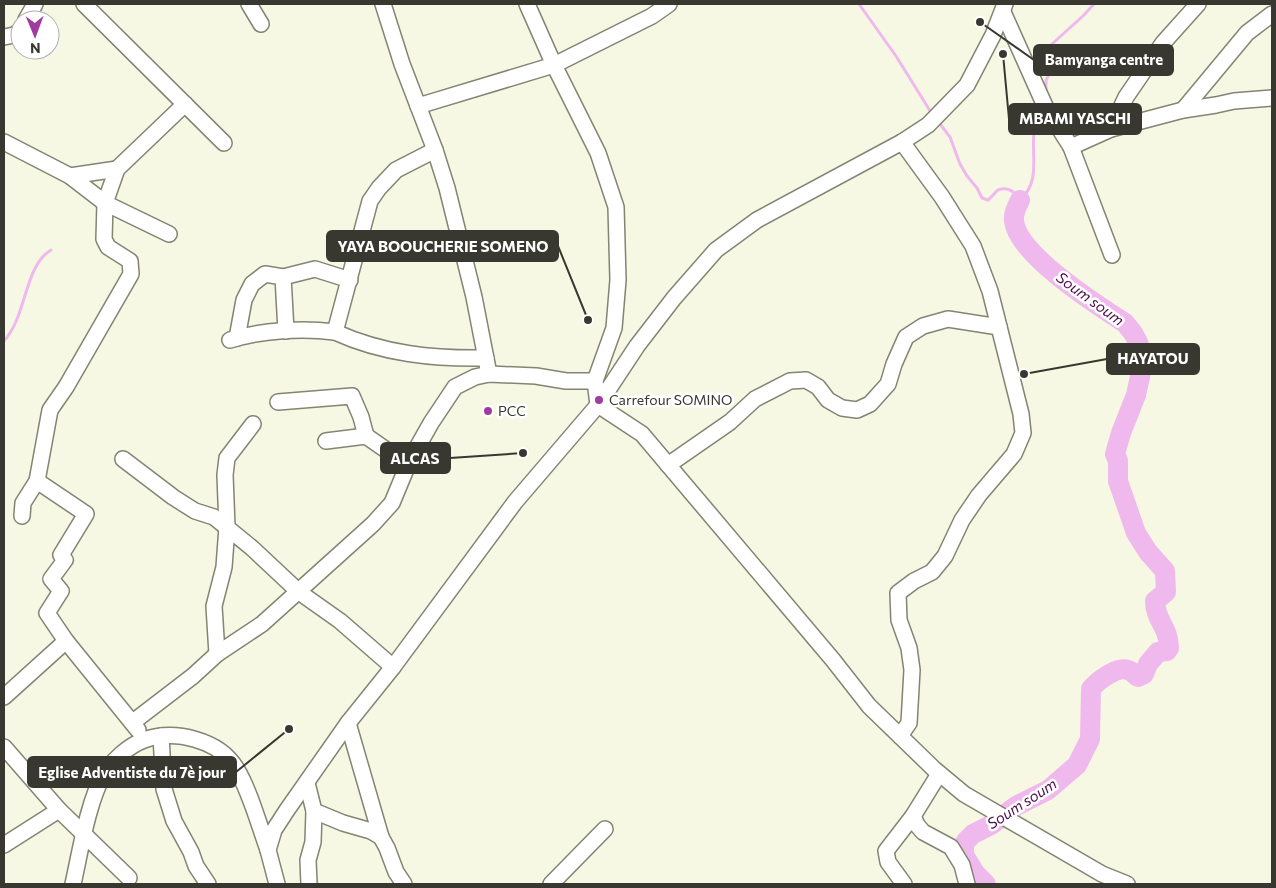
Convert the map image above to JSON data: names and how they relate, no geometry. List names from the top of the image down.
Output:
{
  "water": ["Soum soum"],
  "places": [
    "Bamyanga centre",
    "MBAMI YASCHI",
    "YAYA BOOUCHERIE SOMENO",
    "HAYATOU",
    "Carrefour SOMINO",
    "PCC",
    "ALCAS",
    "Eglise Adventiste du 7è jour"
  ],
  "north": "bottom"
}
